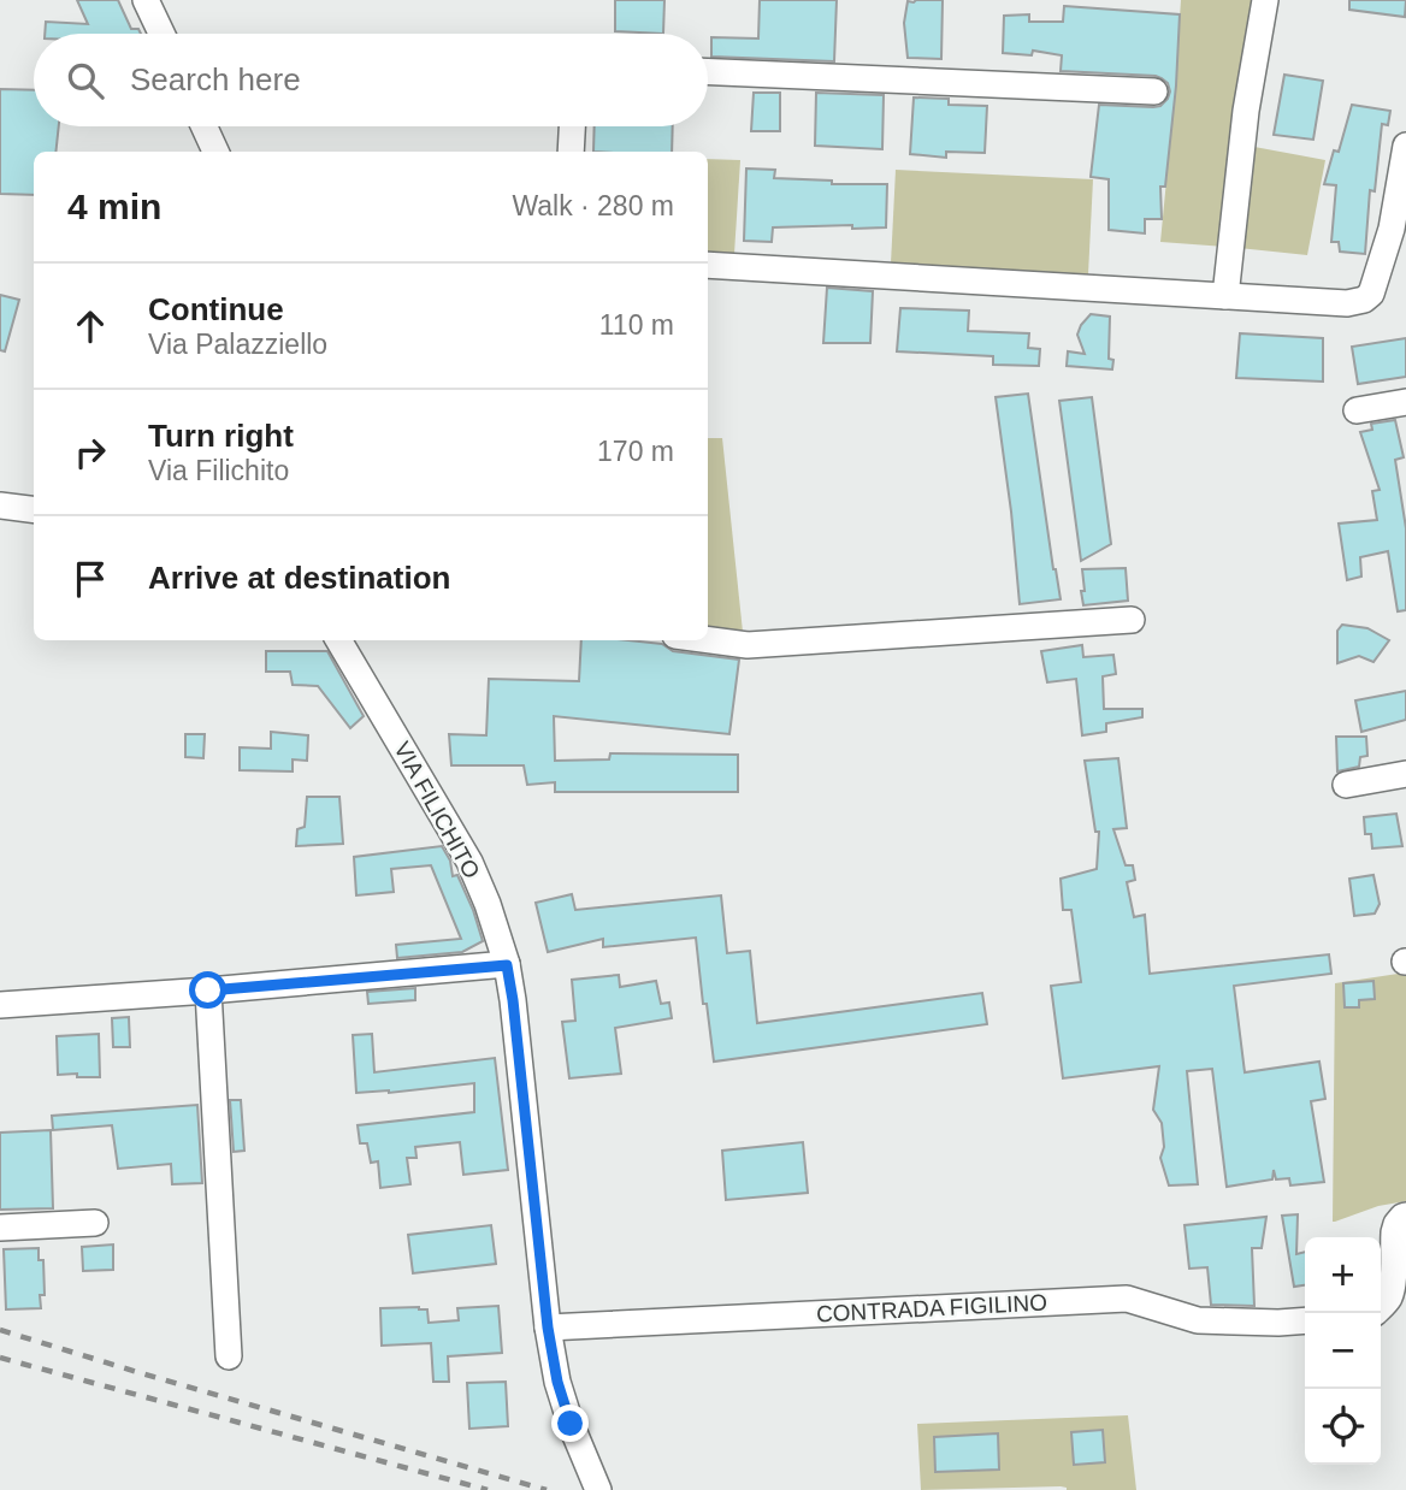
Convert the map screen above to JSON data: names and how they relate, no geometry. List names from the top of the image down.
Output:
{
  "streets": {
    "street": ["VIA FILICHITO", "CONTRADA FIGILINO"]
  },
  "crossings": [
    ["VIA FILICHITO", "CONTRADA FIGILINO"]
  ],
  "page": {
    "search": "Search here",
    "heading": ["4 min", "Walk · 280 m"],
    "list": [
      ["Continue", "Via Palazziello", "110 m"],
      ["Turn right", "Via Filichito", "170 m"],
      "Arrive at destination"
    ],
    "map_buttons": ["+", "−"]
  }
}
